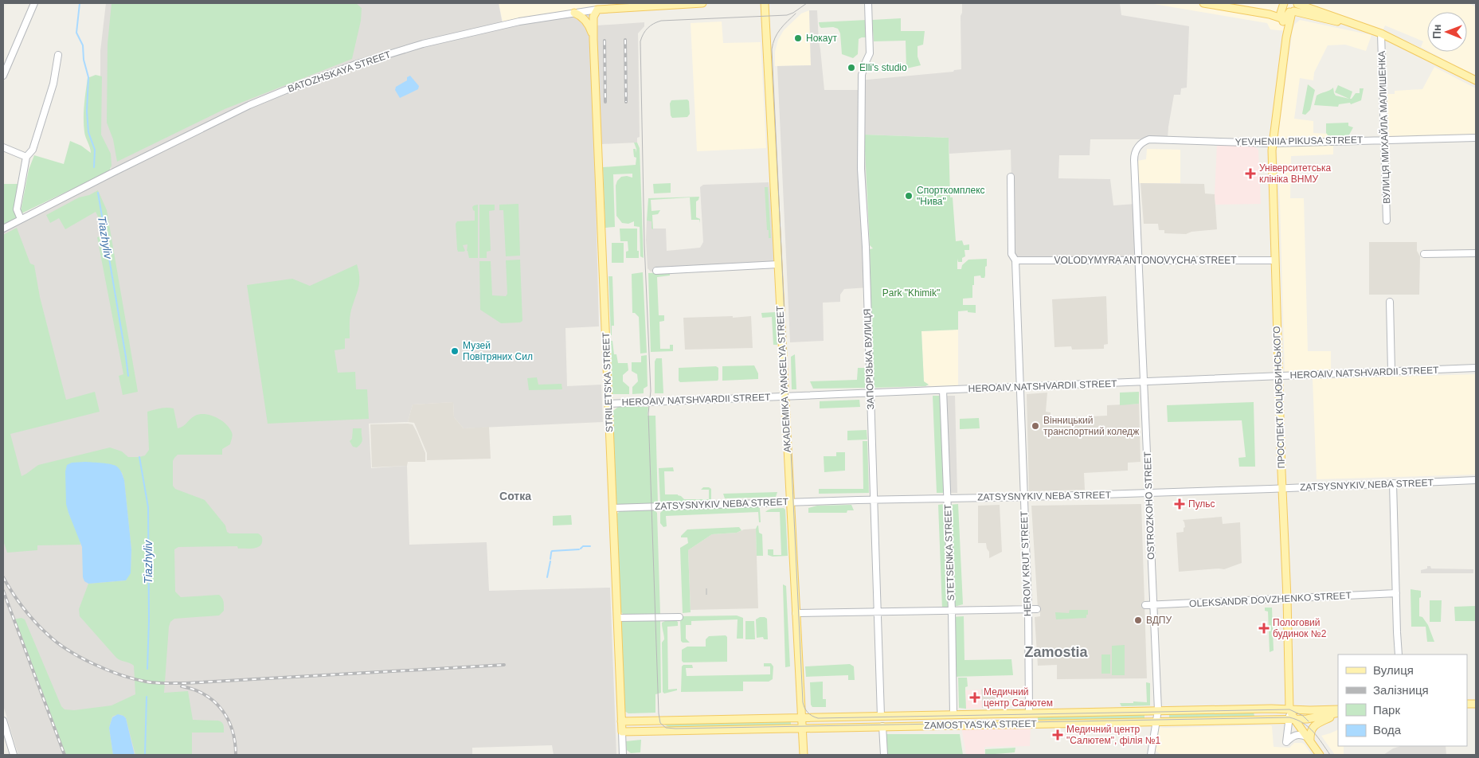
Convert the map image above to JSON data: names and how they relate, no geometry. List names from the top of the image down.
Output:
{
  "streets": {
    "main road": [
      "BATOZHSKAYA STREET",
      "AKADEMIKA YANGELYA STREET",
      "STRILETS'KA STREET",
      "ПРОСПЕКТ КОЦЮБИНСЬКОГО",
      "ZAMOSTYAS'KA STREET"
    ],
    "street": [
      "ВУЛИЦЯ МИХАЙЛА МАЛИШЕНКА",
      "YEVHENIIA PIKUSA STREET",
      "VOLODYMYRA ANTONOVYCHA STREET",
      "ЗАПОРІЗЬКА ВУЛИЦЯ",
      "HEROAIV NATSHVARDII STREET",
      "ZATSYSNYKIV NEBA STREET",
      "OSTROZKOHO STREET",
      "STETSENKA STREET",
      "HEROIV KRUT STREET",
      "OLEKSANDR DOVZHENKO STREET"
    ]
  },
  "crossings": [
    ["BATOZHSKAYA STREET", "STRILETS'KA STREET"],
    ["ВУЛИЦЯ МИХАЙЛА МАЛИШЕНКА", "YEVHENIIA PIKUSA STREET"],
    ["YEVHENIIA PIKUSA STREET", "ПРОСПЕКТ КОЦЮБИНСЬКОГО"],
    ["YEVHENIIA PIKUSA STREET", "OSTROZKOHO STREET"],
    ["VOLODYMYRA ANTONOVYCHA STREET", "ПРОСПЕКТ КОЦЮБИНСЬКОГО"],
    ["VOLODYMYRA ANTONOVYCHA STREET", "OSTROZKOHO STREET"],
    ["VOLODYMYRA ANTONOVYCHA STREET", "HEROIV KRUT STREET"],
    ["ЗАПОРІЗЬКА ВУЛИЦЯ", "HEROAIV NATSHVARDII STREET"],
    ["ЗАПОРІЗЬКА ВУЛИЦЯ", "ZATSYSNYKIV NEBA STREET"],
    ["ЗАПОРІЗЬКА ВУЛИЦЯ", "ZAMOSTYAS'KA STREET"],
    ["HEROAIV NATSHVARDII STREET", "AKADEMIKA YANGELYA STREET"],
    ["HEROAIV NATSHVARDII STREET", "STRILETS'KA STREET"],
    ["HEROAIV NATSHVARDII STREET", "ПРОСПЕКТ КОЦЮБИНСЬКОГО"],
    ["HEROAIV NATSHVARDII STREET", "OSTROZKOHO STREET"],
    ["HEROAIV NATSHVARDII STREET", "STETSENKA STREET"],
    ["HEROAIV NATSHVARDII STREET", "HEROIV KRUT STREET"],
    ["AKADEMIKA YANGELYA STREET", "ZATSYSNYKIV NEBA STREET"],
    ["AKADEMIKA YANGELYA STREET", "ZAMOSTYAS'KA STREET"],
    ["STRILETS'KA STREET", "ZATSYSNYKIV NEBA STREET"],
    ["STRILETS'KA STREET", "ZAMOSTYAS'KA STREET"],
    ["ПРОСПЕКТ КОЦЮБИНСЬКОГО", "ZATSYSNYKIV NEBA STREET"],
    ["ПРОСПЕКТ КОЦЮБИНСЬКОГО", "OLEKSANDR DOVZHENKO STREET"],
    ["ПРОСПЕКТ КОЦЮБИНСЬКОГО", "ZAMOSTYAS'KA STREET"],
    ["ZATSYSNYKIV NEBA STREET", "OSTROZKOHO STREET"],
    ["ZATSYSNYKIV NEBA STREET", "STETSENKA STREET"],
    ["ZATSYSNYKIV NEBA STREET", "HEROIV KRUT STREET"],
    ["OSTROZKOHO STREET", "OLEKSANDR DOVZHENKO STREET"],
    ["OSTROZKOHO STREET", "ZAMOSTYAS'KA STREET"],
    ["STETSENKA STREET", "ZAMOSTYAS'KA STREET"],
    ["HEROIV KRUT STREET", "ZAMOSTYAS'KA STREET"]
  ],
  "districts": ["Сотка", "Zamostia"],
  "water": ["Tiazhyliv"],
  "parks": ["Park \"Khimik\""],
  "places": {
    "other": [
      "Нокаут",
      "Elli's studio",
      "Спорткомплекс \"Нива\"",
      "Музей Повітряних Сил",
      "Вінницький транспортний коледж",
      "ВДПУ"
    ],
    "health": [
      "Університетська клініка ВНМУ",
      "Пульс",
      "Пологовий будинок №2",
      "Медичний центр Салютем",
      "Медичний центр \"Салютем\", філія №1"
    ]
  },
  "legend": [
    "Вулиця",
    "Залізниця",
    "Парк",
    "Вода"
  ],
  "north": "left"
}
